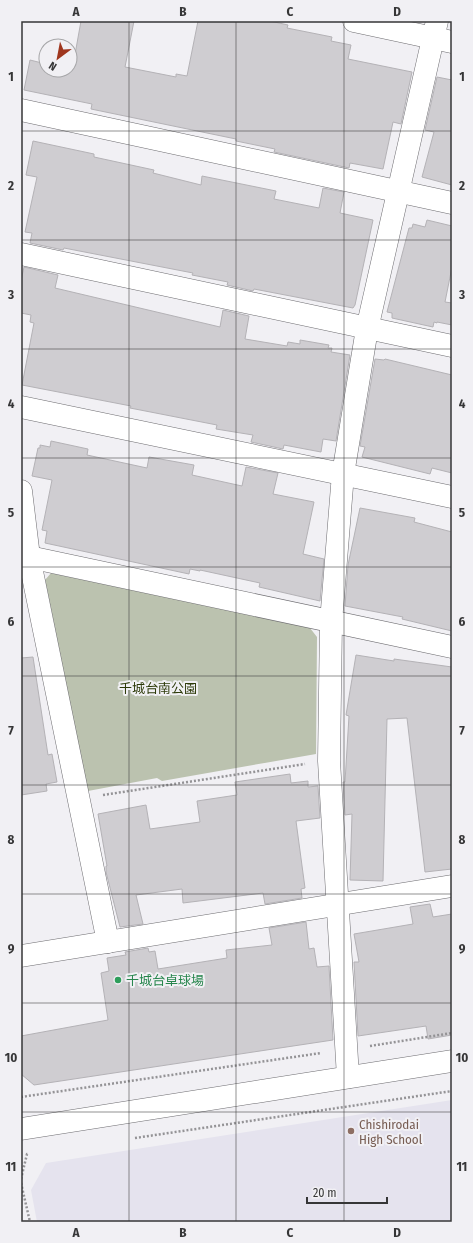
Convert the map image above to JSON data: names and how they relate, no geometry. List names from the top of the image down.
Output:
{
  "parks": ["千城台南公園"],
  "places": ["千城台卓球場", "Chishirodai High School"],
  "scale_bar": "20 m",
  "north": "bottom left",
  "grid": {
    "columns": [
      "A",
      "B",
      "C",
      "D"
    ],
    "rows": [
      "1",
      "2",
      "3",
      "4",
      "5",
      "6",
      "7",
      "8",
      "9",
      "10",
      "11"
    ]
  }
}
